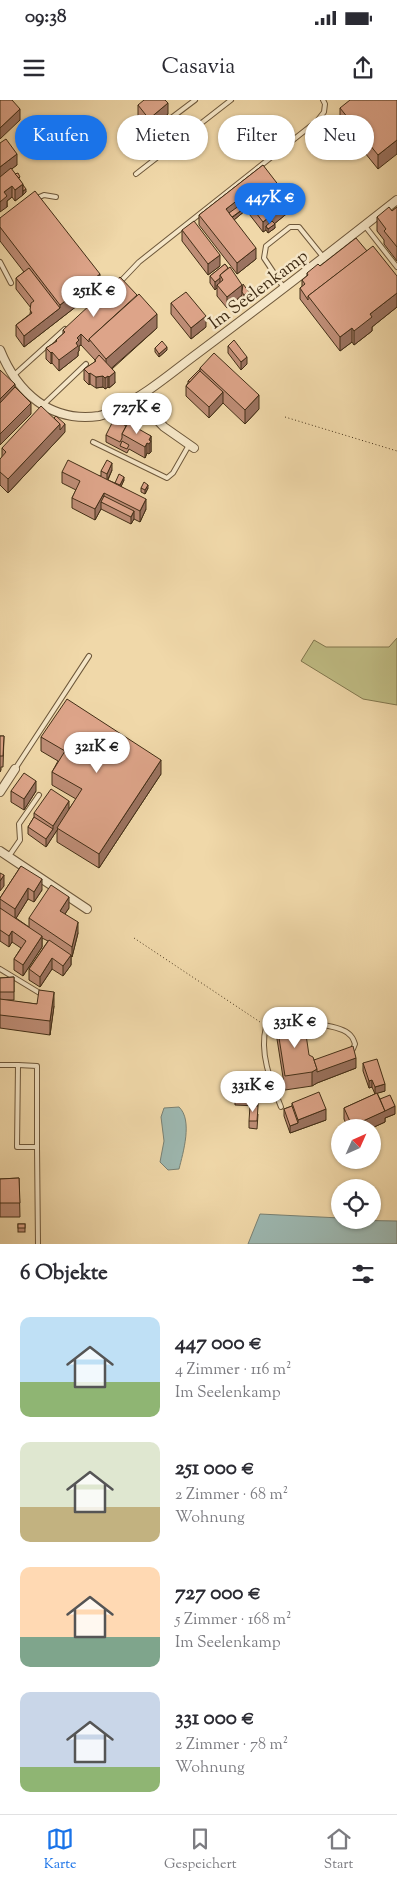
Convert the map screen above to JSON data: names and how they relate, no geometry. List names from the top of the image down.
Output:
{
  "streets": {
    "street": ["Im Seelenkamp"]
  },
  "north": "top right",
  "page": {
    "status": "09:38",
    "header": "Casavia",
    "chip": [
      "Kaufen",
      "Mieten",
      "Filter",
      "Neu"
    ],
    "price": [
      "447K €",
      "251K €",
      "727K €",
      "321K €",
      "331K €",
      "331K €"
    ],
    "heading": "6 Objekte",
    "list": [
      {
        "name": "447 000 €",
        "note": "4 Zimmer · 116 m² · Im Seelenkamp"
      },
      {
        "name": "251 000 €",
        "note": "2 Zimmer · 68 m² · Wohnung"
      },
      {
        "name": "727 000 €",
        "note": "5 Zimmer · 168 m² · Im Seelenkamp"
      },
      {
        "name": "331 000 €",
        "note": "2 Zimmer · 78 m² · Wohnung"
      }
    ],
    "tabs": ["Karte", "Gespeichert", "Start"]
  }
}
